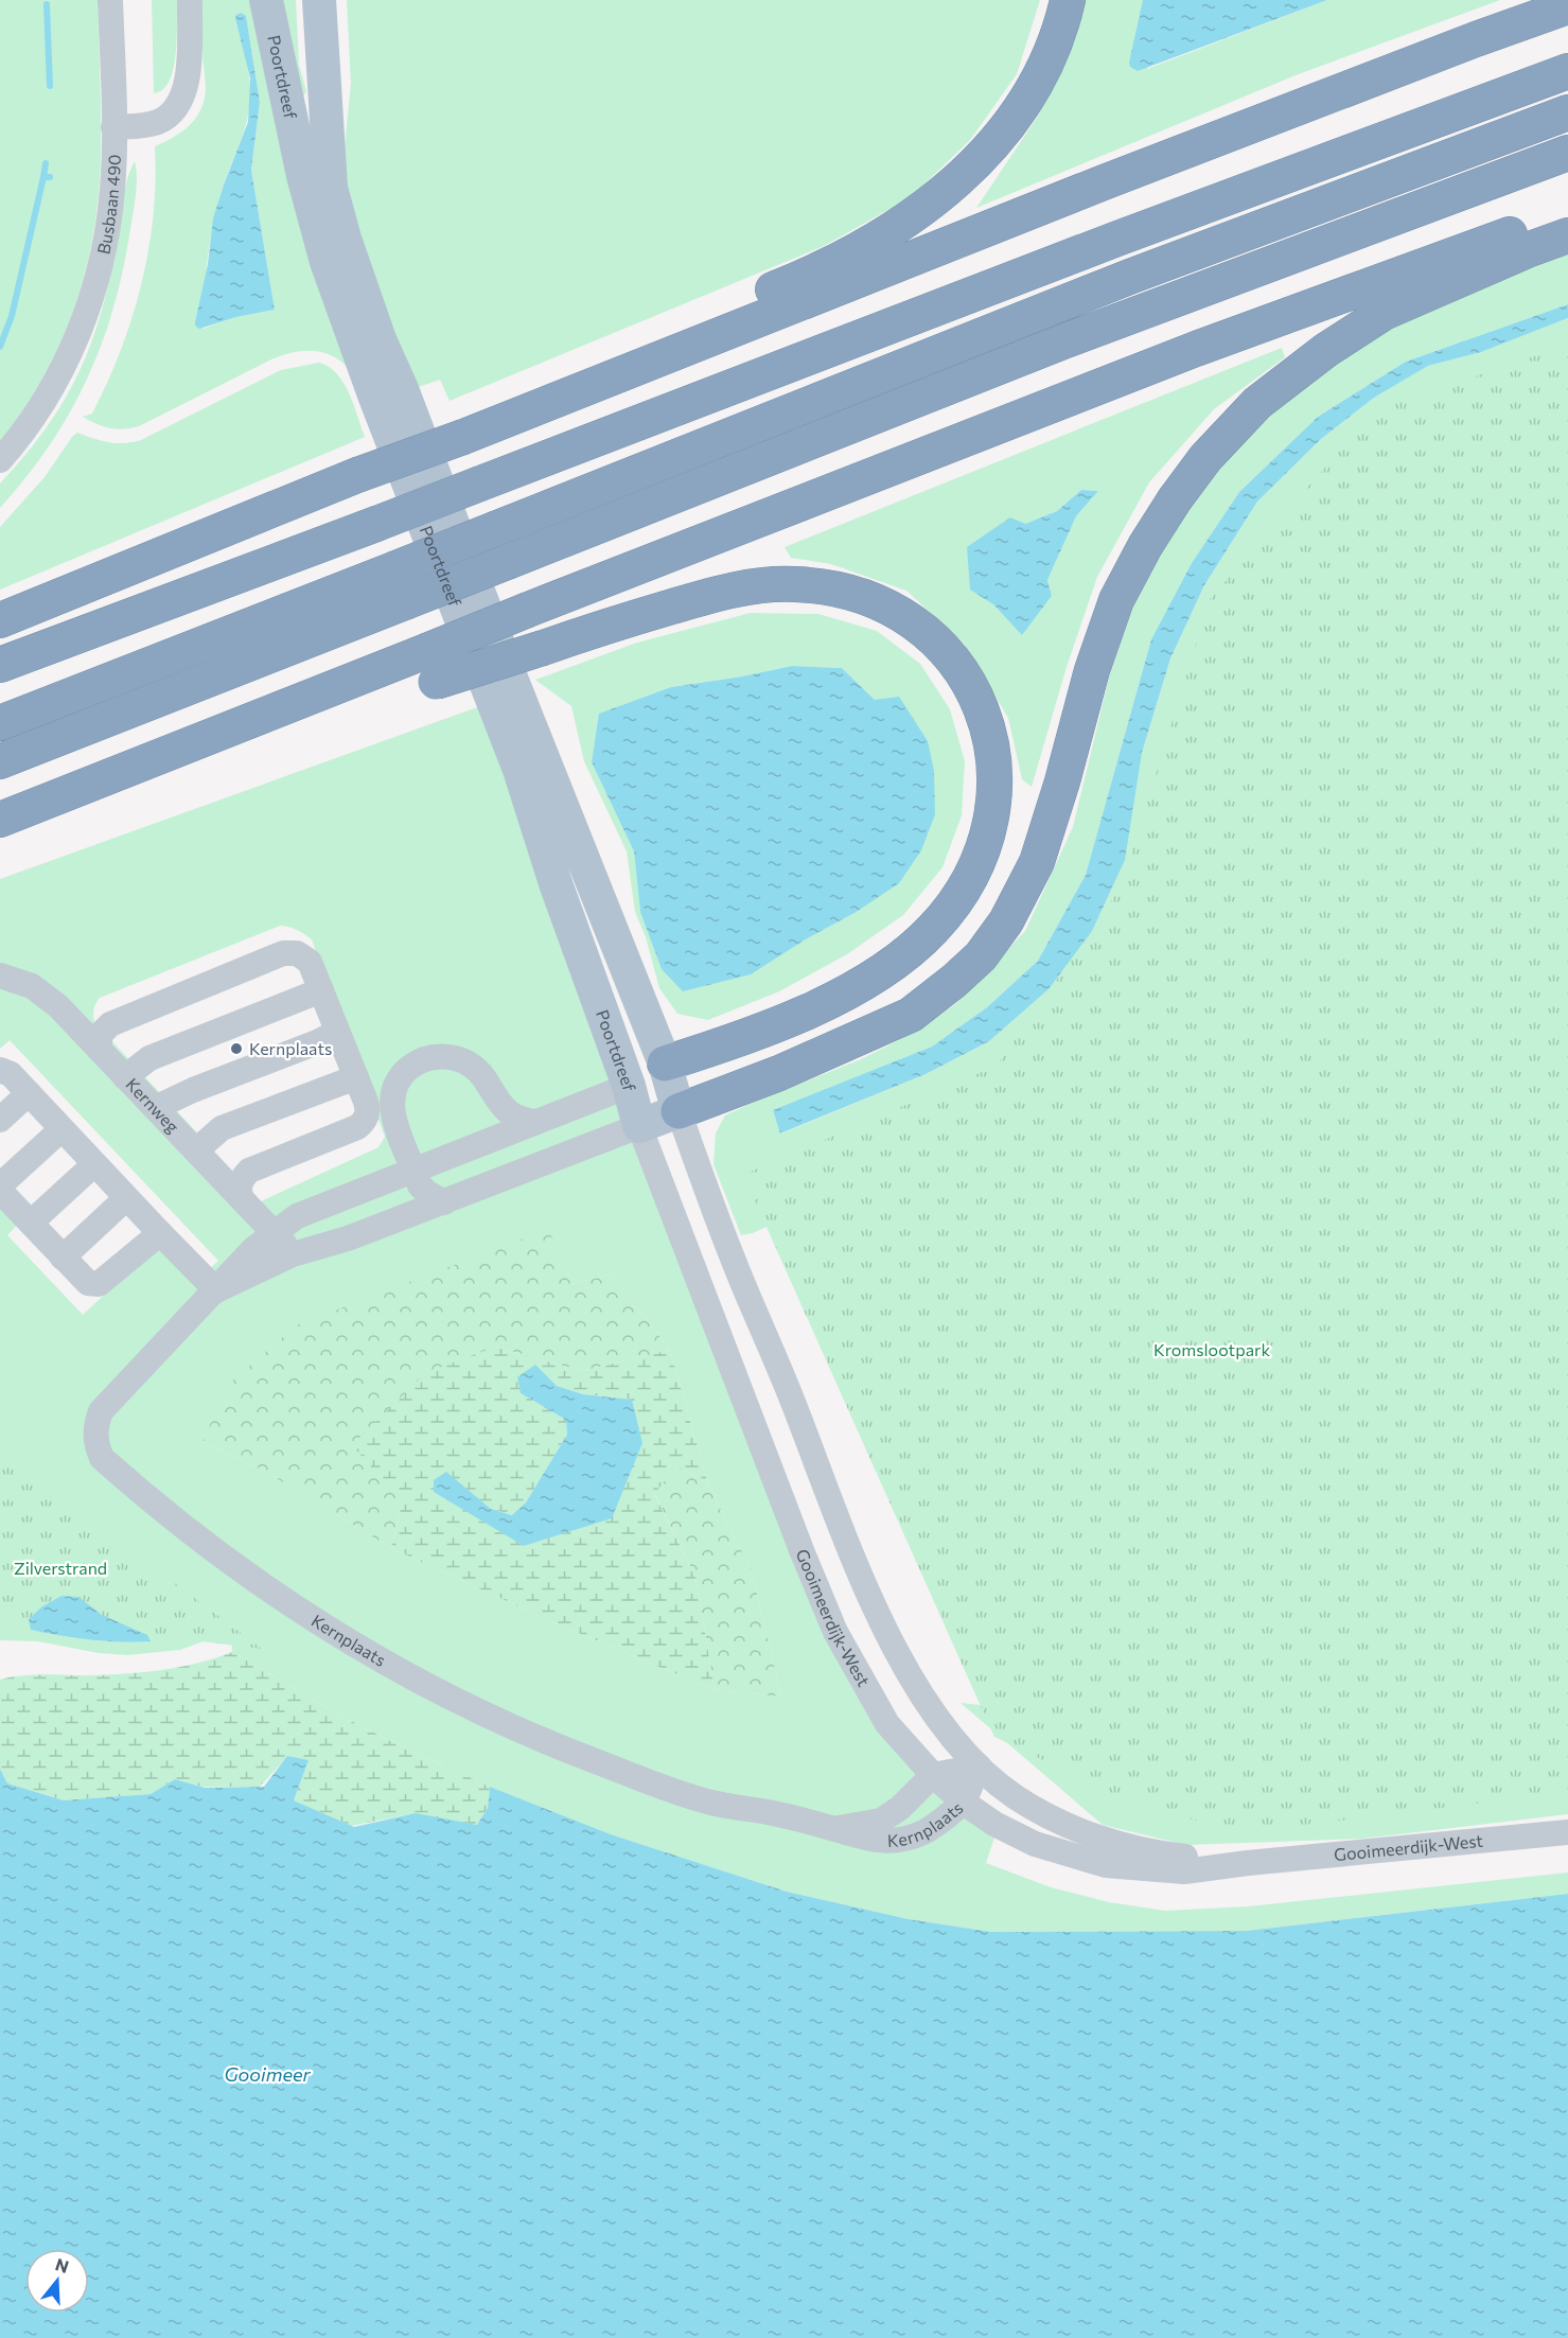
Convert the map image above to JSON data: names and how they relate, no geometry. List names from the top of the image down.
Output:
{
  "streets": {
    "main road": ["Poortdreef", "Kernplaats"],
    "street": ["Busbaan 490", "Kernweg", "Gooimeerdijk-West"]
  },
  "crossings": [
    ["Poortdreef", "Gooimeerdijk-West"],
    ["Poortdreef", "Kernplaats"],
    ["Kernweg", "Kernplaats"],
    ["Gooimeerdijk-West", "Kernplaats"]
  ],
  "water": ["Gooimeer"],
  "parks": ["Kromslootpark", "Zilverstrand"],
  "places": ["Kernplaats"],
  "north": "top"
}
